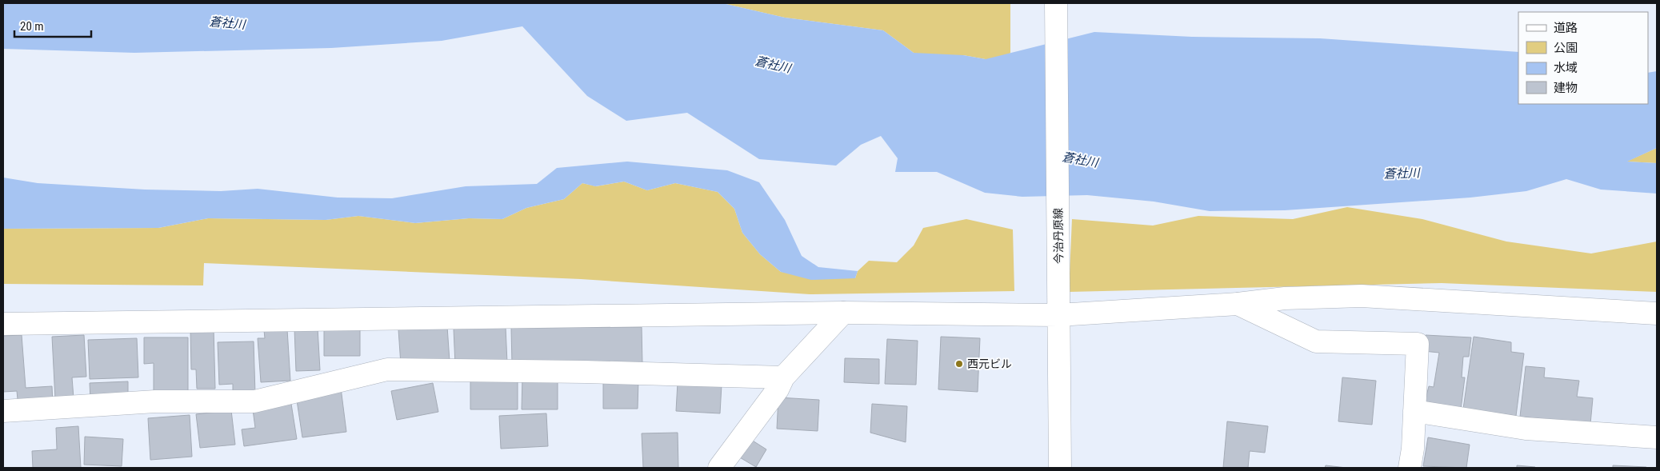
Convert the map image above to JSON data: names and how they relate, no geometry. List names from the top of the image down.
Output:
{
  "streets": {
    "street": ["今治丹原線"]
  },
  "water": ["蒼社川"],
  "places": ["西元ビル"],
  "legend": [
    "道路",
    "公園",
    "水域",
    "建物"
  ],
  "scale_bar": "20 m"
}
